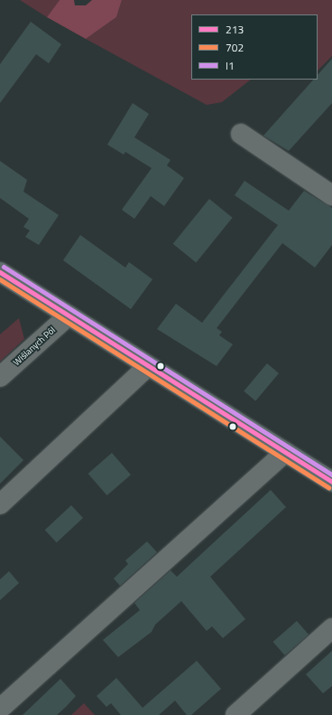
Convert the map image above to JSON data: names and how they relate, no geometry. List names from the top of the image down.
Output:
{
  "streets": {
    "street": ["Wiślanych Pól"]
  },
  "lines": ["transit line I1", "transit line 213", "transit line 702"],
  "legend": ["213", "702", "I1"]
}
